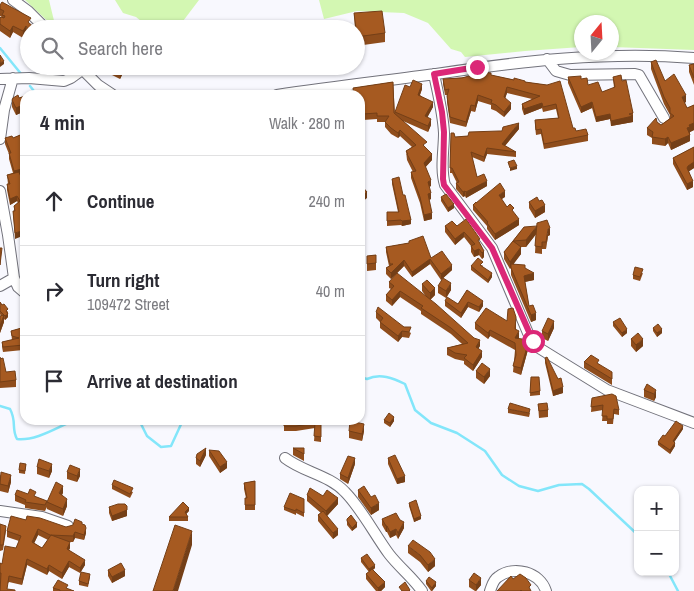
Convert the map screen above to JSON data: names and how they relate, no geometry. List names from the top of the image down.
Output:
{
  "north": "top",
  "page": {
    "search": "Search here",
    "heading": ["4 min", "Walk · 280 m"],
    "list": [
      ["Continue", "240 m"],
      ["Turn right", "109472 Street", "40 m"],
      "Arrive at destination"
    ],
    "map_buttons": ["+", "−"]
  }
}
